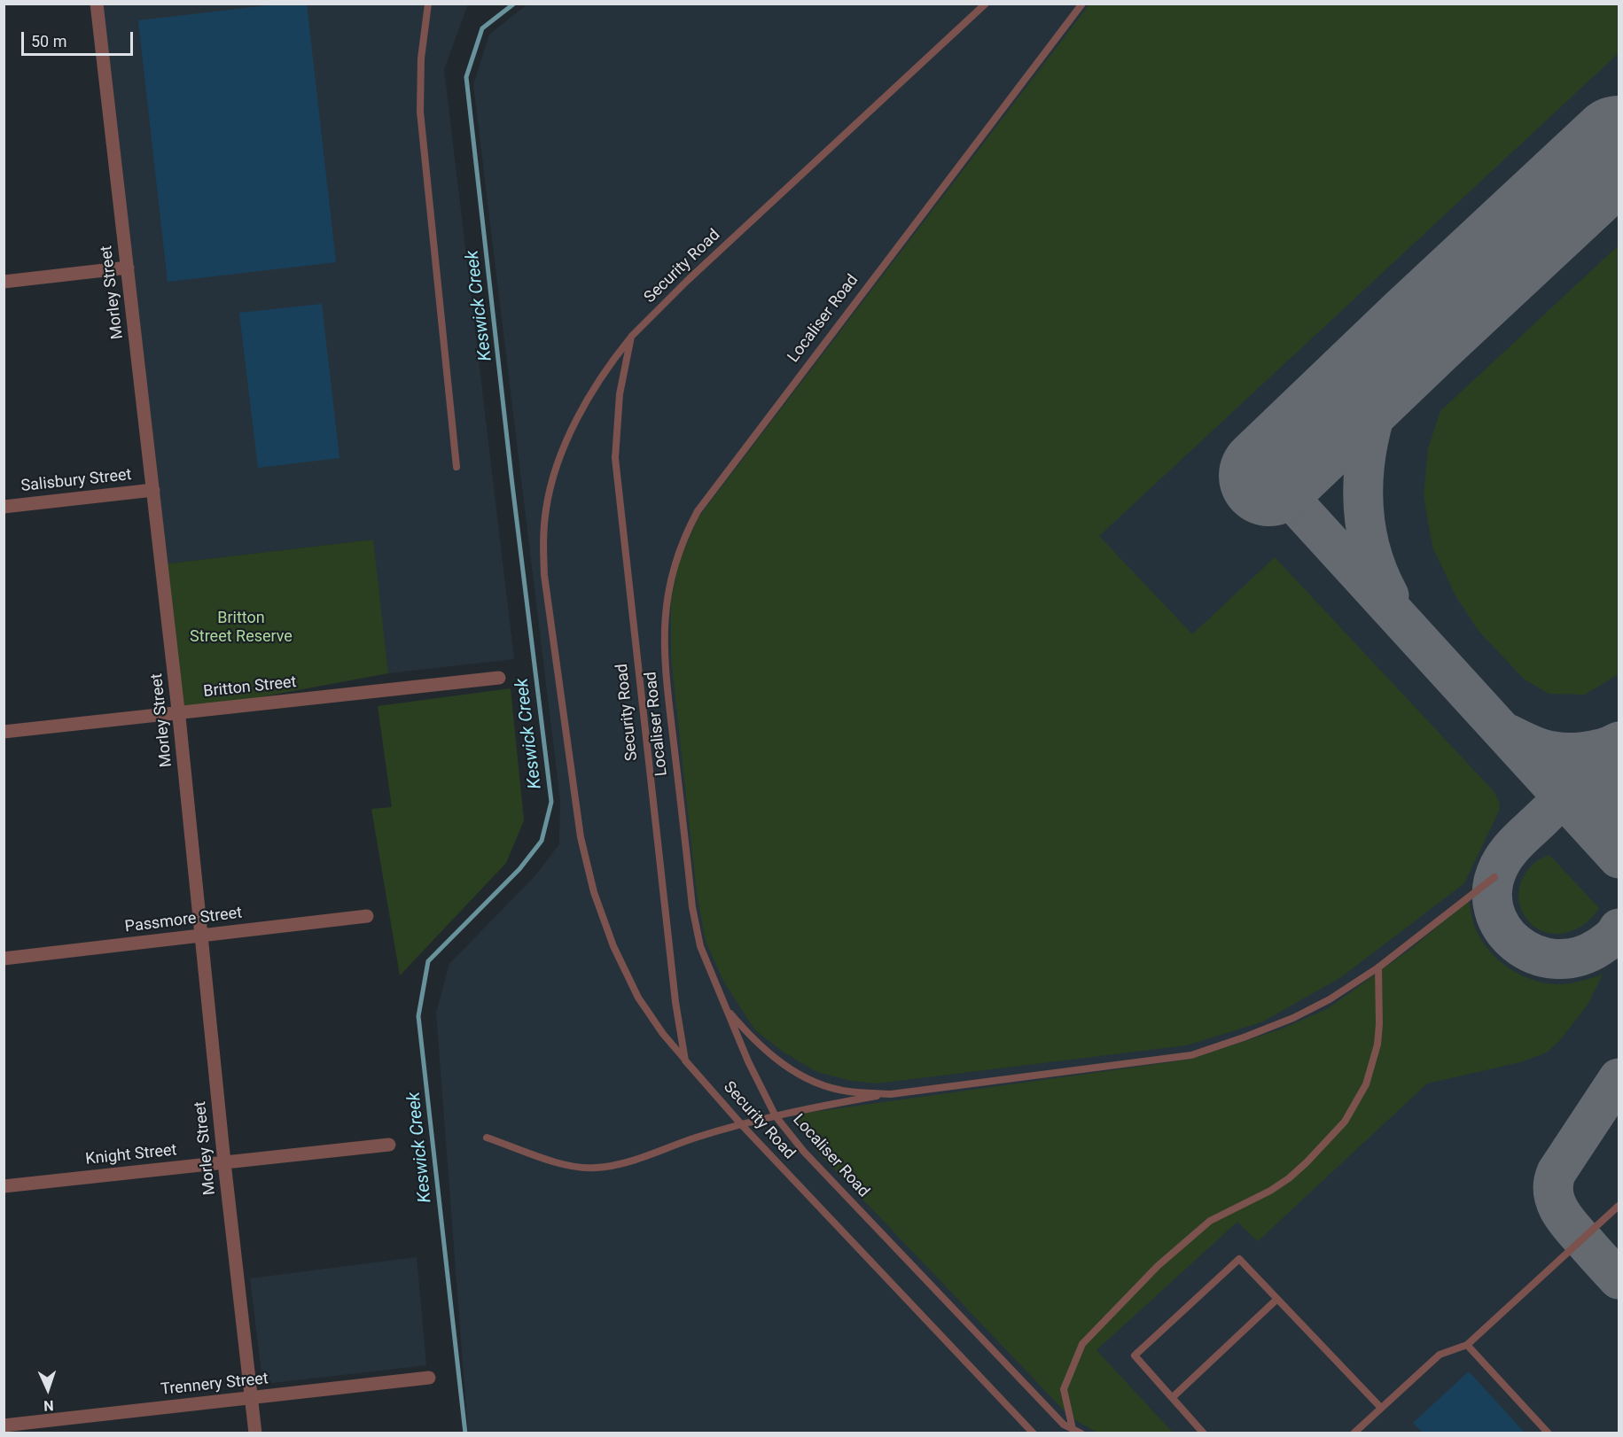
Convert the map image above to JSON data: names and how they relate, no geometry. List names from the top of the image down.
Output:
{
  "streets": {
    "street": [
      "Morley Street",
      "Salisbury Street",
      "Britton Street",
      "Passmore Street",
      "Knight Street",
      "Trennery Street"
    ],
    "lane": ["Security Road", "Localiser Road"]
  },
  "crossings": [
    ["Morley Street", "Salisbury Street"],
    ["Morley Street", "Britton Street"],
    ["Morley Street", "Passmore Street"],
    ["Morley Street", "Knight Street"],
    ["Morley Street", "Trennery Street"]
  ],
  "water": ["Keswick Creek"],
  "parks": ["Britton Street Reserve"],
  "scale_bar": "50 m",
  "north": "bottom"
}
